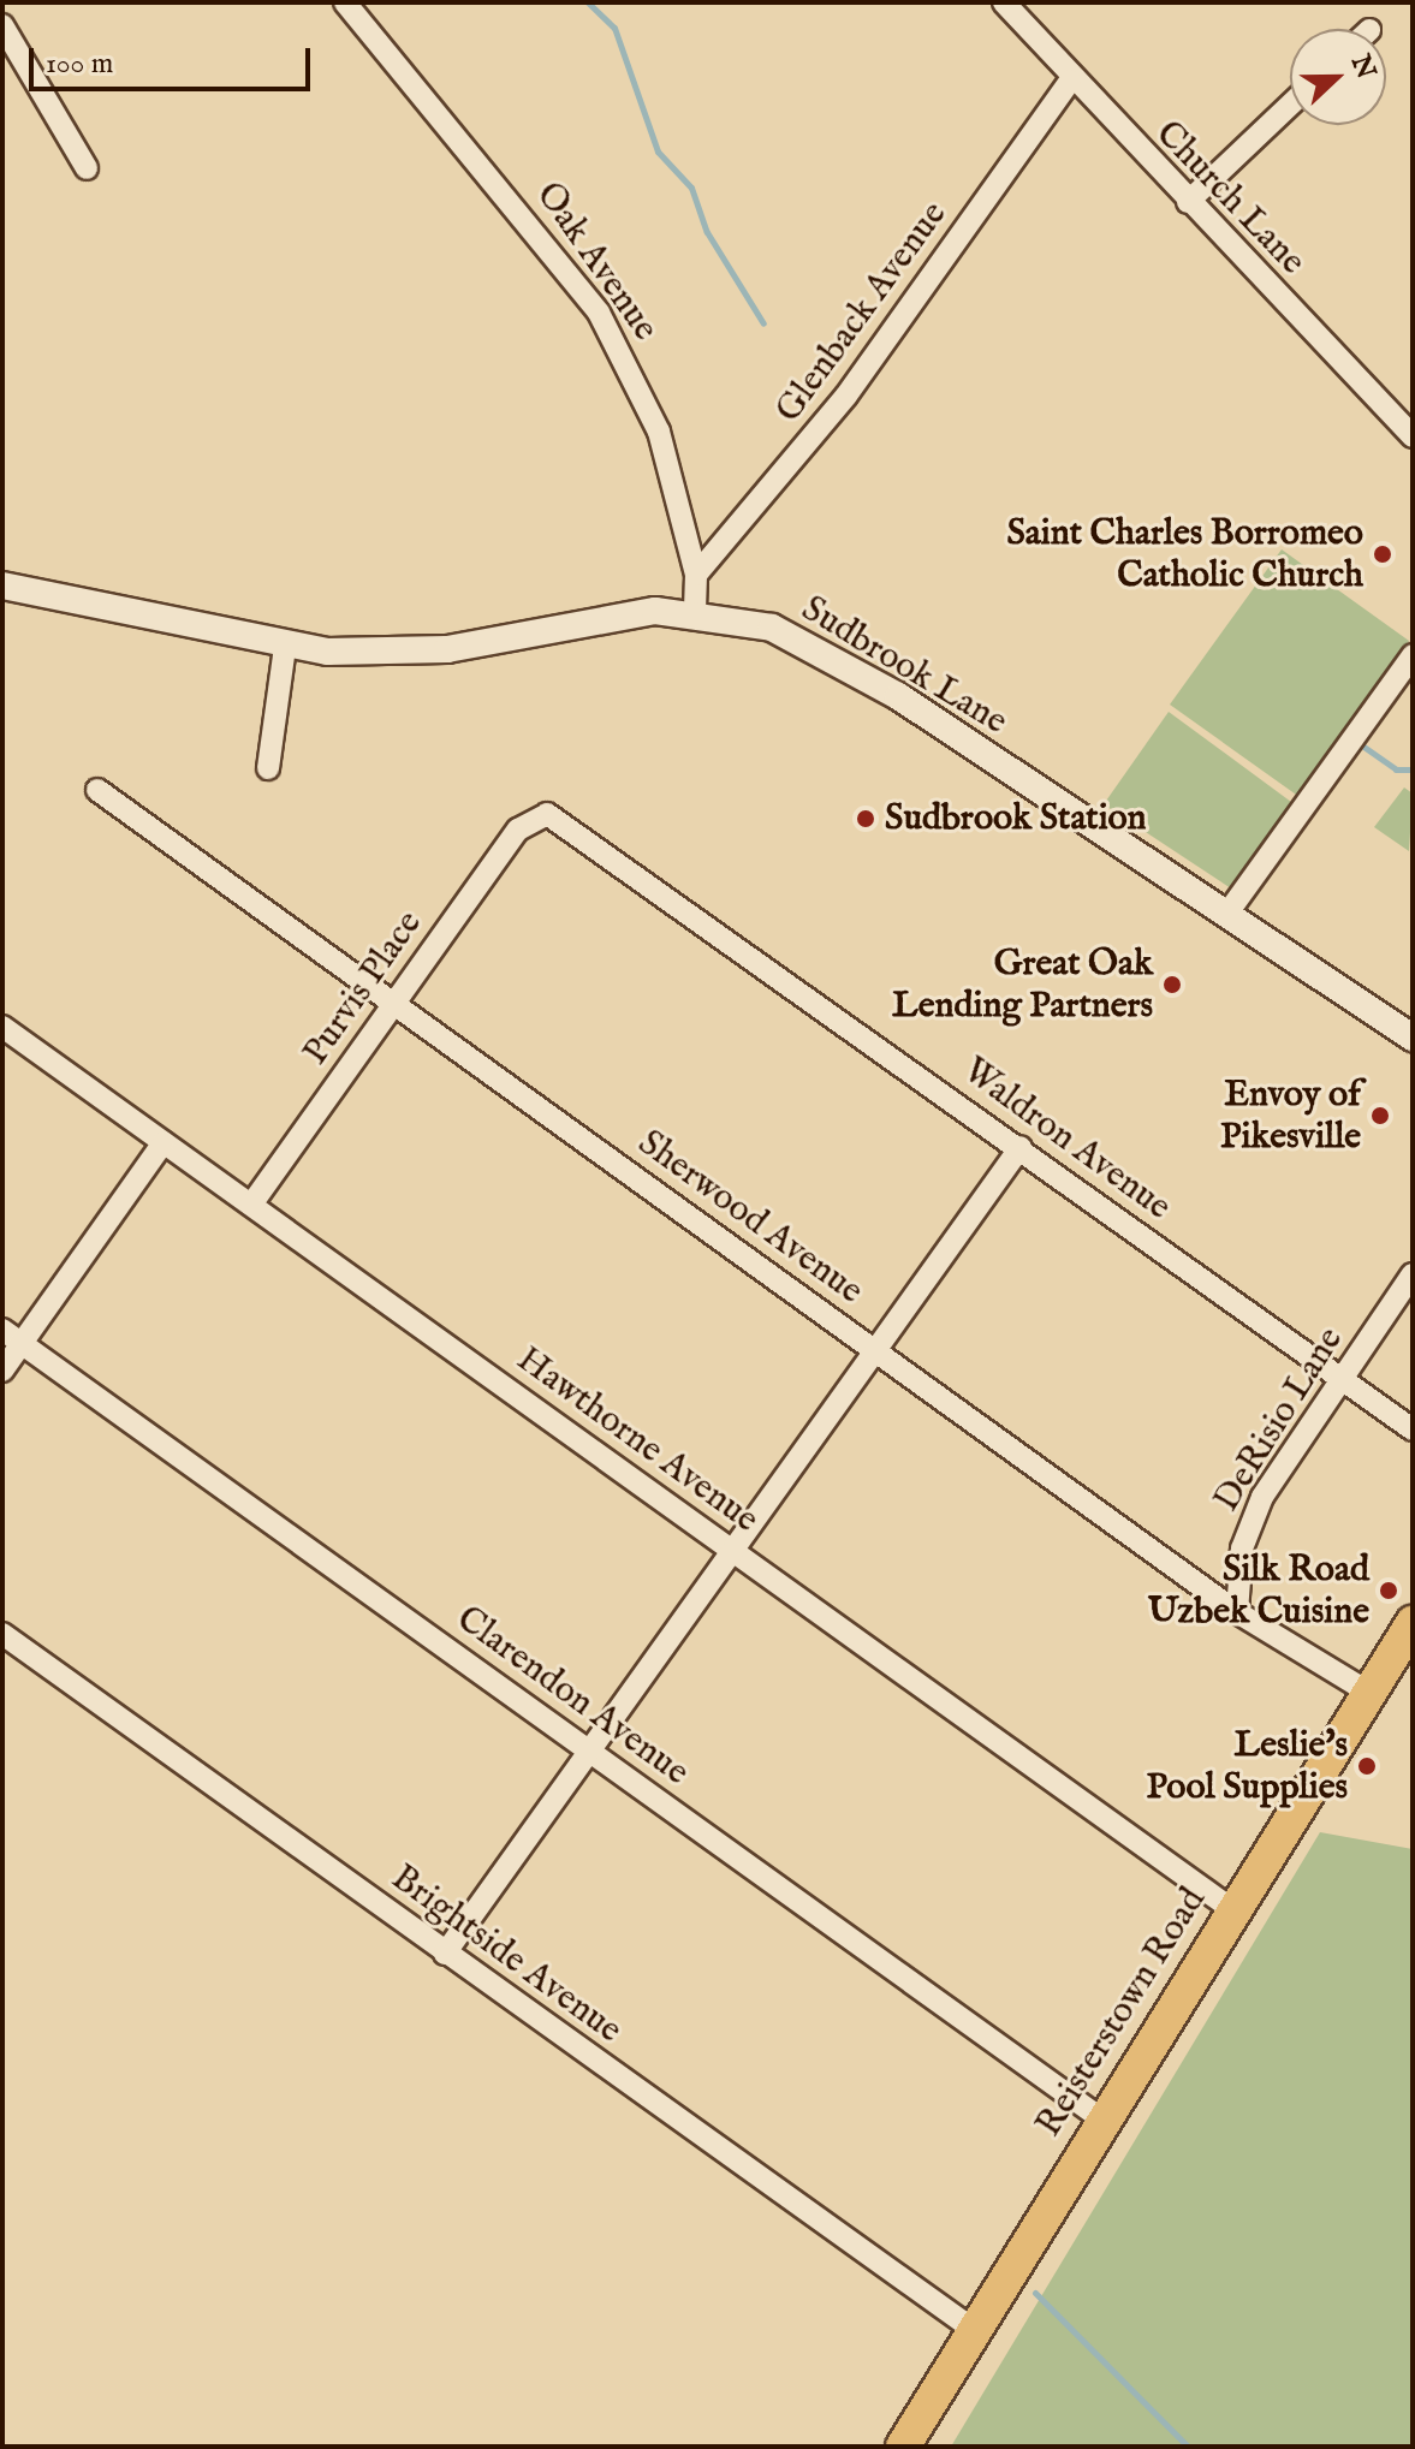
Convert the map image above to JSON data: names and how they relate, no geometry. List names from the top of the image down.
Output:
{
  "streets": {
    "main road": ["Reisterstown Road"],
    "street": [
      "Church Lane",
      "Oak Avenue",
      "Glenback Avenue",
      "Sudbrook Lane",
      "Purvis Place",
      "Waldron Avenue",
      "Sherwood Avenue",
      "DeRisio Lane",
      "Hawthorne Avenue",
      "Clarendon Avenue",
      "Brightside Avenue"
    ]
  },
  "crossings": [
    ["Church Lane", "Glenback Avenue"],
    ["Oak Avenue", "Glenback Avenue"],
    ["Oak Avenue", "Sudbrook Lane"],
    ["Purvis Place", "Waldron Avenue"],
    ["Purvis Place", "Sherwood Avenue"],
    ["Purvis Place", "Hawthorne Avenue"],
    ["Waldron Avenue", "DeRisio Lane"],
    ["Sherwood Avenue", "DeRisio Lane"],
    ["Sherwood Avenue", "Reisterstown Road"],
    ["Hawthorne Avenue", "Reisterstown Road"],
    ["Clarendon Avenue", "Reisterstown Road"],
    ["Brightside Avenue", "Reisterstown Road"]
  ],
  "places": [
    "Saint Charles Borromeo Catholic Church",
    "Sudbrook Station",
    "Great Oak Lending Partners",
    "Envoy of Pikesville",
    "Silk Road Uzbek Cuisine",
    "Leslie's Pool Supplies"
  ],
  "scale_bar": "100 m",
  "north": "right"
}
